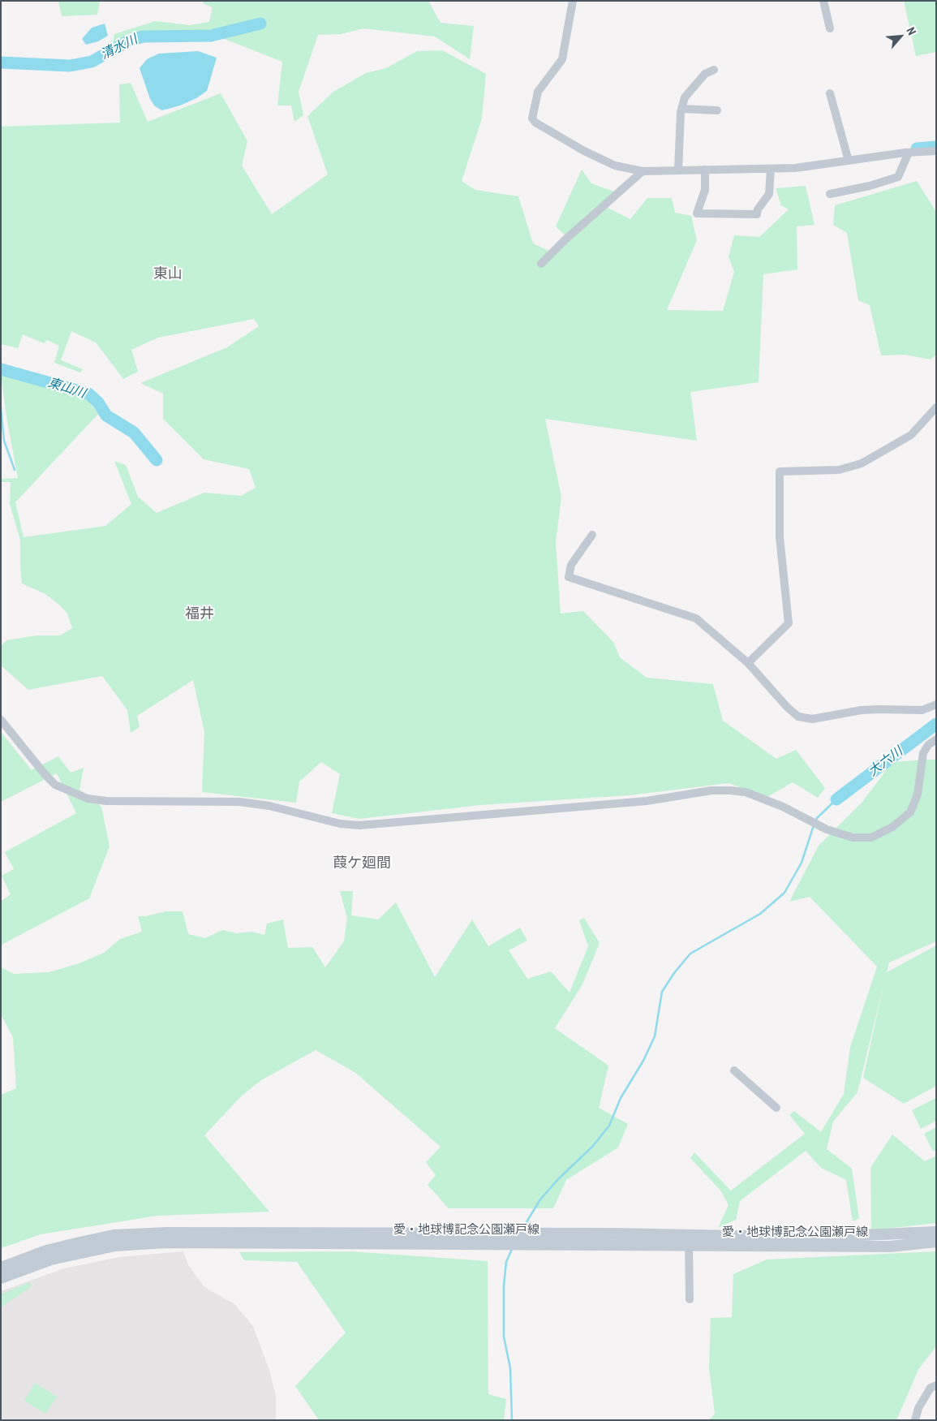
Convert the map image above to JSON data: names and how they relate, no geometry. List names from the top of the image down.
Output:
{
  "streets": {
    "main road": ["愛・地球博記念公園瀬戸線"]
  },
  "districts": ["東山", "福井", "葭ケ廻間"],
  "water": ["清水川", "東山川", "大六川"],
  "north": "top right"
}
